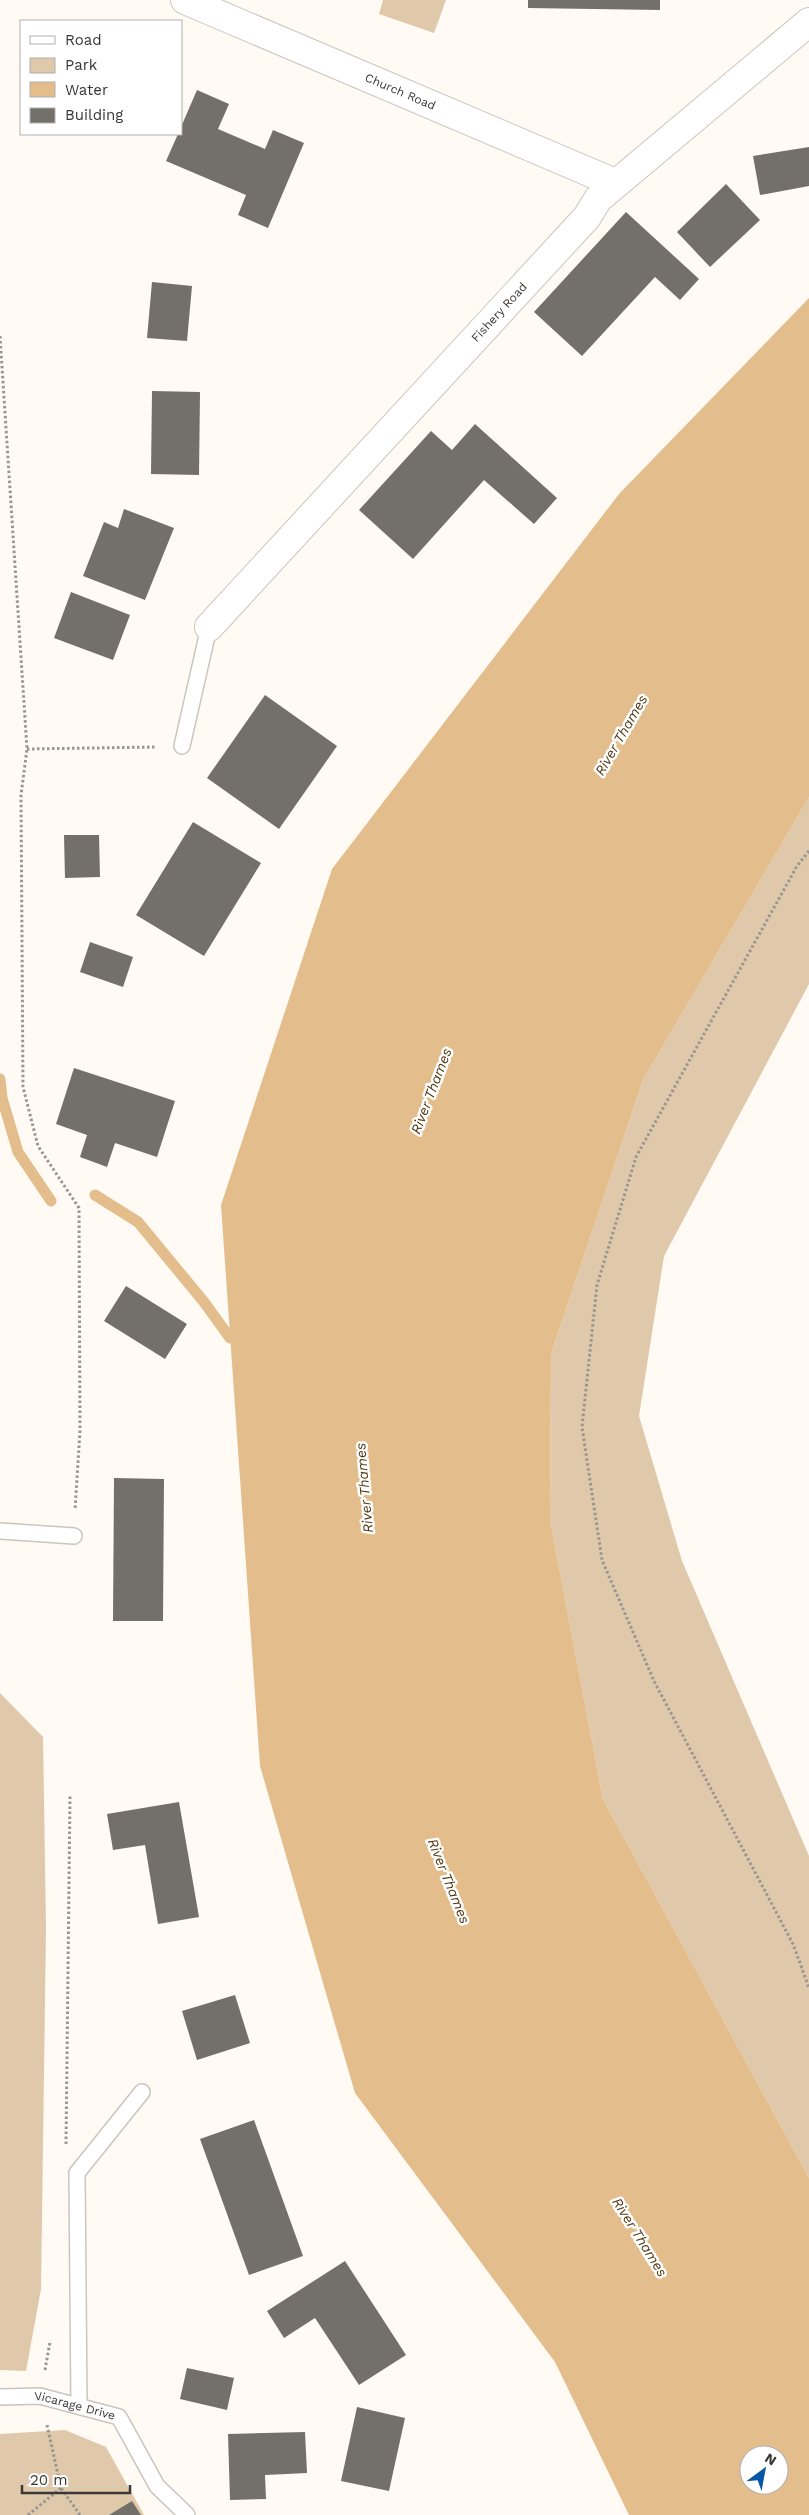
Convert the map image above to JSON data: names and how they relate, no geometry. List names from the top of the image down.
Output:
{
  "streets": {
    "street": ["Church Road", "Fishery Road"],
    "lane": ["Vicarage Drive"]
  },
  "crossings": [
    ["Church Road", "Fishery Road"]
  ],
  "water": ["River Thames"],
  "legend": [
    "Road",
    "Park",
    "Water",
    "Building"
  ],
  "scale_bar": "20 m",
  "north": "top right"
}
